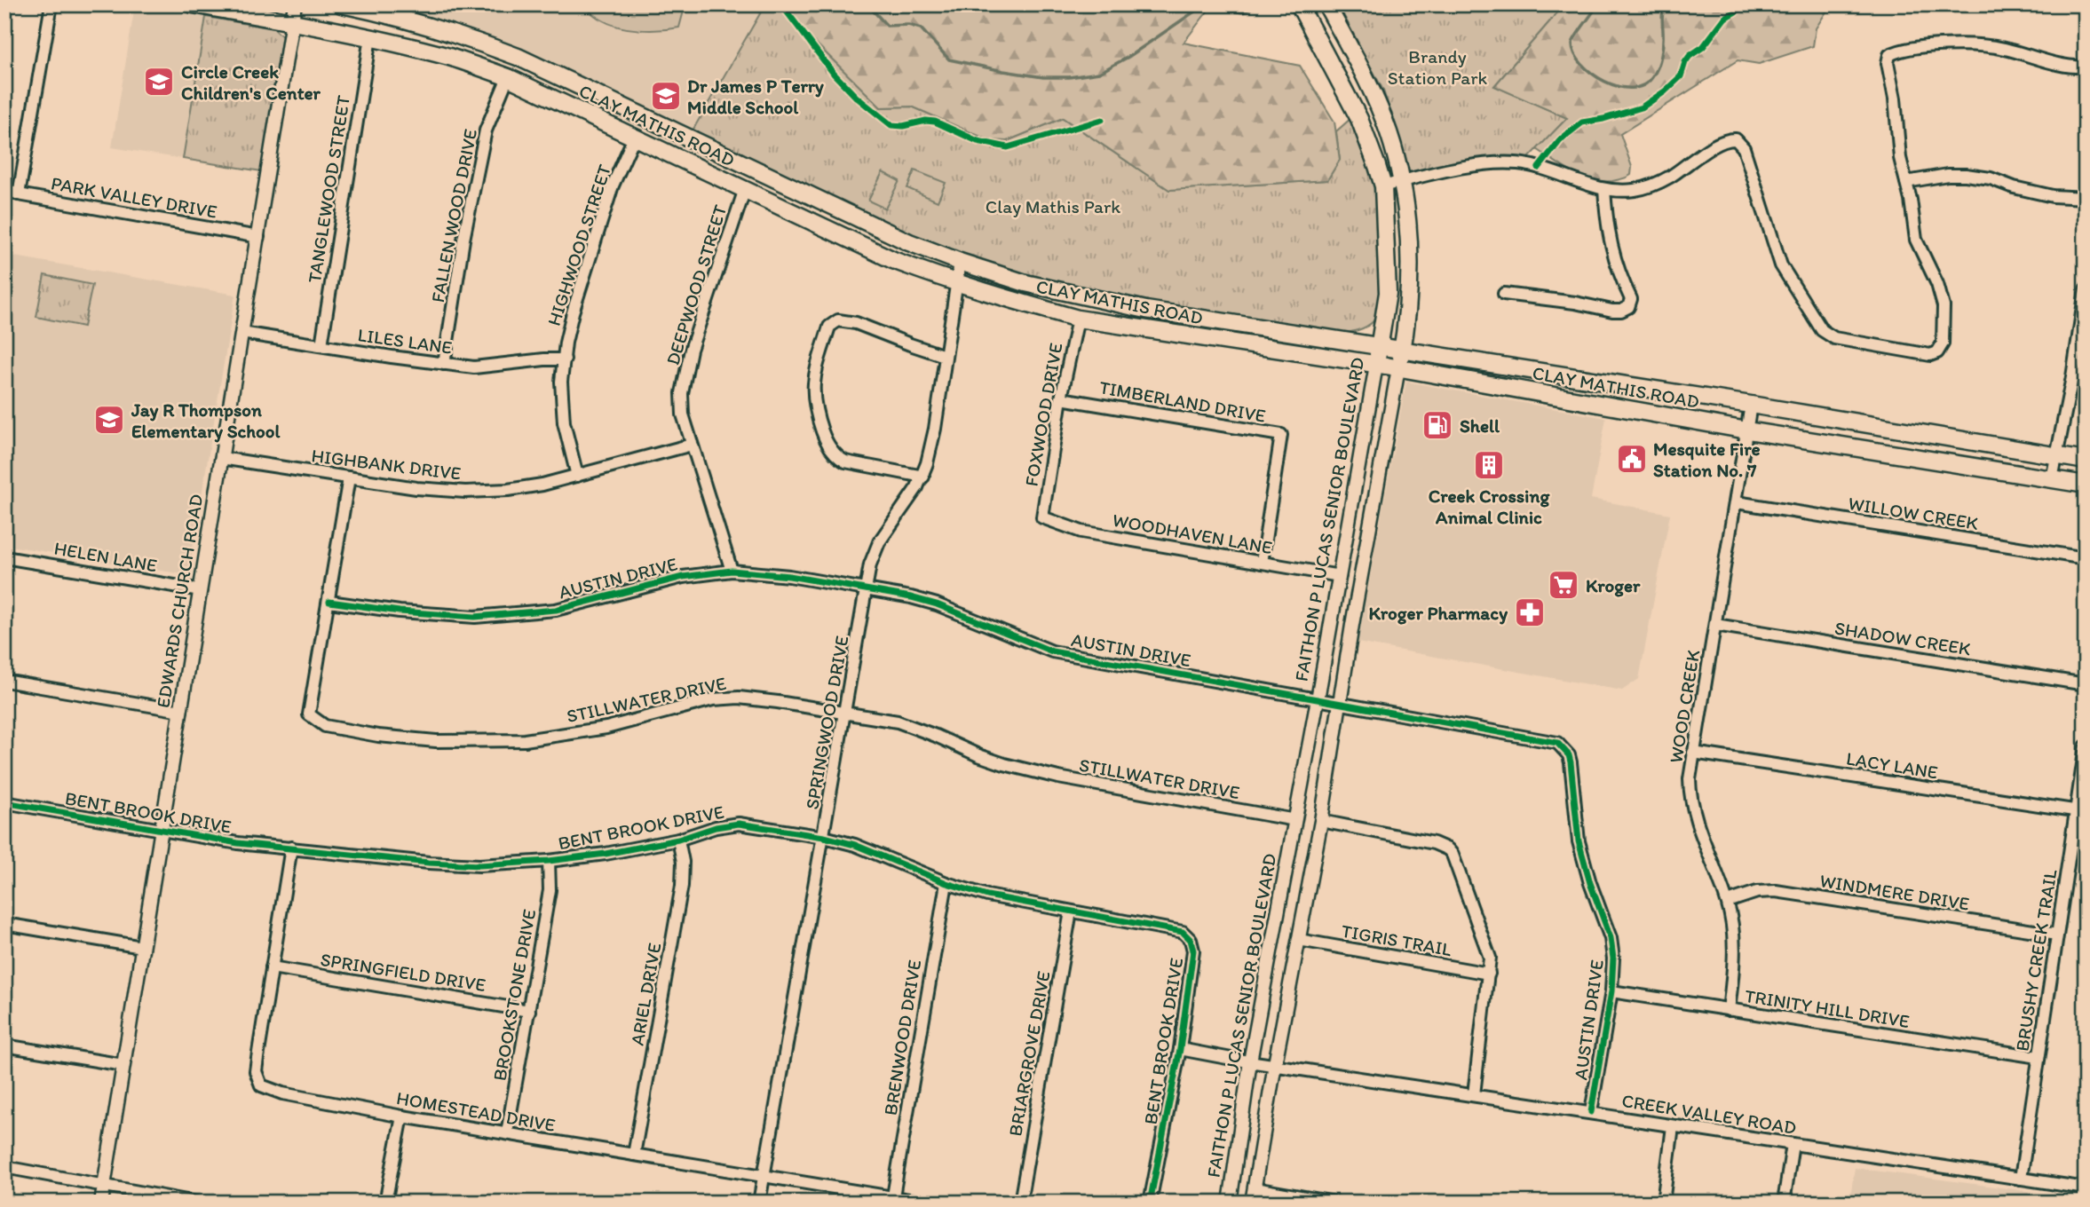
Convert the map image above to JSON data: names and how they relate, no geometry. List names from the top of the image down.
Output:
{
  "streets": {
    "main road": ["CLAY MATHIS ROAD", "FAITHON P LUCAS SENIOR BOULEVARD"],
    "street": [
      "TANGLEWOOD STREET",
      "PARK VALLEY DRIVE",
      "FALLEN WOOD DRIVE",
      "HIGHWOOD STREET",
      "DEEPWOOD STREET",
      "LILES LANE",
      "TIMBERLAND DRIVE",
      "FOXWOOD DRIVE",
      "HIGHBANK DRIVE",
      "WILLOW CREEK",
      "WOODHAVEN LANE",
      "HELEN LANE",
      "AUSTIN DRIVE",
      "EDWARDS CHURCH ROAD",
      "SHADOW CREEK",
      "STILLWATER DRIVE",
      "WOOD CREEK",
      "SPRINGWOOD DRIVE",
      "LACY LANE",
      "BENT BROOK DRIVE",
      "WINDMERE DRIVE",
      "TIGRIS TRAIL",
      "BRUSHY CREEK TRAIL",
      "SPRINGFIELD DRIVE",
      "ARIEL DRIVE",
      "BROOKSTONE DRIVE",
      "TRINITY HILL DRIVE",
      "BRENWOOD DRIVE",
      "BRIARGROVE DRIVE",
      "HOMESTEAD DRIVE",
      "CREEK VALLEY ROAD"
    ]
  },
  "crossings": [
    ["CLAY MATHIS ROAD", "TANGLEWOOD STREET"],
    ["CLAY MATHIS ROAD", "FALLEN WOOD DRIVE"],
    ["CLAY MATHIS ROAD", "HIGHWOOD STREET"],
    ["CLAY MATHIS ROAD", "DEEPWOOD STREET"],
    ["CLAY MATHIS ROAD", "FOXWOOD DRIVE"],
    ["CLAY MATHIS ROAD", "FAITHON P LUCAS SENIOR BOULEVARD"],
    ["CLAY MATHIS ROAD", "EDWARDS CHURCH ROAD"],
    ["CLAY MATHIS ROAD", "WOOD CREEK"],
    ["CLAY MATHIS ROAD", "SPRINGWOOD DRIVE"],
    ["TANGLEWOOD STREET", "LILES LANE"],
    ["PARK VALLEY DRIVE", "EDWARDS CHURCH ROAD"],
    ["FALLEN WOOD DRIVE", "LILES LANE"],
    ["HIGHWOOD STREET", "LILES LANE"],
    ["HIGHWOOD STREET", "HIGHBANK DRIVE"],
    ["DEEPWOOD STREET", "HIGHBANK DRIVE"],
    ["DEEPWOOD STREET", "AUSTIN DRIVE"],
    ["LILES LANE", "EDWARDS CHURCH ROAD"],
    ["TIMBERLAND DRIVE", "FOXWOOD DRIVE"],
    ["TIMBERLAND DRIVE", "WOODHAVEN LANE"],
    ["FOXWOOD DRIVE", "WOODHAVEN LANE"],
    ["HIGHBANK DRIVE", "EDWARDS CHURCH ROAD"],
    ["HIGHBANK DRIVE", "STILLWATER DRIVE"],
    ["WILLOW CREEK", "WOOD CREEK"],
    ["FAITHON P LUCAS SENIOR BOULEVARD", "WOODHAVEN LANE"],
    ["FAITHON P LUCAS SENIOR BOULEVARD", "AUSTIN DRIVE"],
    ["FAITHON P LUCAS SENIOR BOULEVARD", "STILLWATER DRIVE"],
    ["FAITHON P LUCAS SENIOR BOULEVARD", "CREEK VALLEY ROAD"],
    ["HELEN LANE", "EDWARDS CHURCH ROAD"],
    ["AUSTIN DRIVE", "STILLWATER DRIVE"],
    ["AUSTIN DRIVE", "SPRINGWOOD DRIVE"],
    ["AUSTIN DRIVE", "TRINITY HILL DRIVE"],
    ["AUSTIN DRIVE", "CREEK VALLEY ROAD"],
    ["EDWARDS CHURCH ROAD", "BENT BROOK DRIVE"],
    ["SHADOW CREEK", "WOOD CREEK"],
    ["STILLWATER DRIVE", "SPRINGWOOD DRIVE"],
    ["WOOD CREEK", "LACY LANE"],
    ["WOOD CREEK", "WINDMERE DRIVE"],
    ["WOOD CREEK", "TRINITY HILL DRIVE"],
    ["SPRINGWOOD DRIVE", "BENT BROOK DRIVE"],
    ["SPRINGWOOD DRIVE", "HOMESTEAD DRIVE"],
    ["LACY LANE", "BRUSHY CREEK TRAIL"],
    ["BENT BROOK DRIVE", "ARIEL DRIVE"],
    ["BENT BROOK DRIVE", "BROOKSTONE DRIVE"],
    ["BENT BROOK DRIVE", "BRENWOOD DRIVE"],
    ["BENT BROOK DRIVE", "BRIARGROVE DRIVE"],
    ["BENT BROOK DRIVE", "HOMESTEAD DRIVE"],
    ["BENT BROOK DRIVE", "CREEK VALLEY ROAD"],
    ["WINDMERE DRIVE", "BRUSHY CREEK TRAIL"],
    ["BRUSHY CREEK TRAIL", "TRINITY HILL DRIVE"],
    ["BRUSHY CREEK TRAIL", "CREEK VALLEY ROAD"],
    ["SPRINGFIELD DRIVE", "BROOKSTONE DRIVE"],
    ["SPRINGFIELD DRIVE", "HOMESTEAD DRIVE"],
    ["ARIEL DRIVE", "HOMESTEAD DRIVE"],
    ["BROOKSTONE DRIVE", "HOMESTEAD DRIVE"],
    ["BRENWOOD DRIVE", "HOMESTEAD DRIVE"]
  ],
  "parks": ["Brandy Station Park", "Clay Mathis Park"],
  "places": {
    "school or university": ["Circle Creek Children's Center", "Dr James P Terry Middle School", "Jay R Thompson Elementary School"],
    "fuel station": ["Shell"],
    "public building": ["Mesquite Fire Station No. 7"],
    "building": ["Creek Crossing Animal Clinic"],
    "supermarket": ["Kroger"],
    "pharmacy": ["Kroger Pharmacy"]
  }
}
